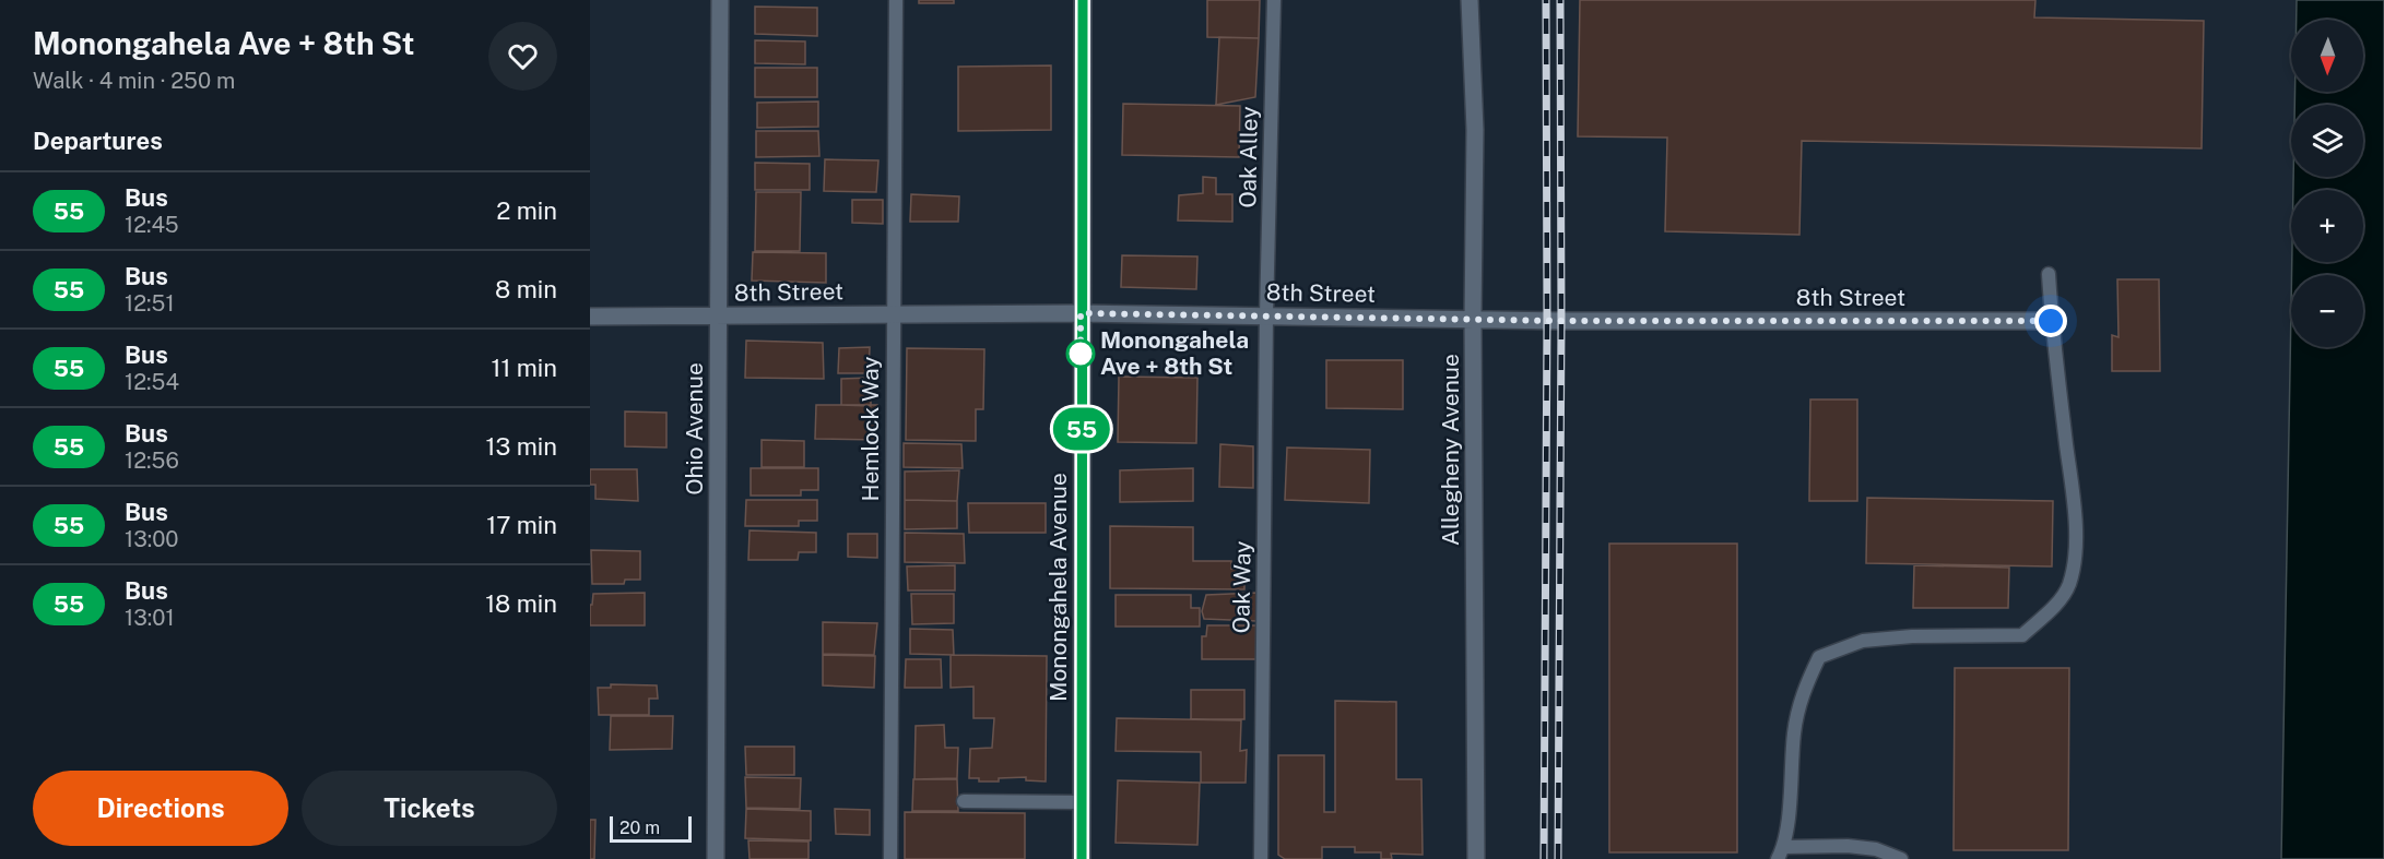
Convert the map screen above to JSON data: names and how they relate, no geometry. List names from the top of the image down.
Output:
{
  "streets": {
    "street": [
      "8th Street",
      "Ohio Avenue",
      "Allegheny Avenue",
      "Monongahela Avenue"
    ],
    "lane": ["Oak Alley", "Hemlock Way", "Oak Way"]
  },
  "crossings": [
    ["Oak Alley", "8th Street"],
    ["Oak Alley", "Oak Way"],
    ["8th Street", "Ohio Avenue"],
    ["8th Street", "Hemlock Way"],
    ["8th Street", "Allegheny Avenue"],
    ["8th Street", "Monongahela Avenue"],
    ["8th Street", "Oak Way"]
  ],
  "places": ["Monongahela Ave + 8th St"],
  "lines": ["bus line 55"],
  "scale_bar": "20 m",
  "north": "bottom",
  "page": {
    "heading": [
      ["Monongahela Ave + 8th St", "Walk · 4 min · 250 m"],
      "Departures"
    ],
    "on_map": "55",
    "map_buttons": ["+", "−"],
    "list": [
      {
        "mark": "55",
        "name": "Bus",
        "note": "12:45",
        "value": "2 min"
      },
      {
        "mark": "55",
        "name": "Bus",
        "note": "12:51",
        "value": "8 min"
      },
      {
        "mark": "55",
        "name": "Bus",
        "note": "12:54",
        "value": "11 min"
      },
      {
        "mark": "55",
        "name": "Bus",
        "note": "12:56",
        "value": "13 min"
      },
      {
        "mark": "55",
        "name": "Bus",
        "note": "13:00",
        "value": "17 min"
      },
      {
        "mark": "55",
        "name": "Bus",
        "note": "13:01",
        "value": "18 min"
      }
    ],
    "buttons": ["Directions", "Tickets"],
    "scale": "20 m"
  }
}
